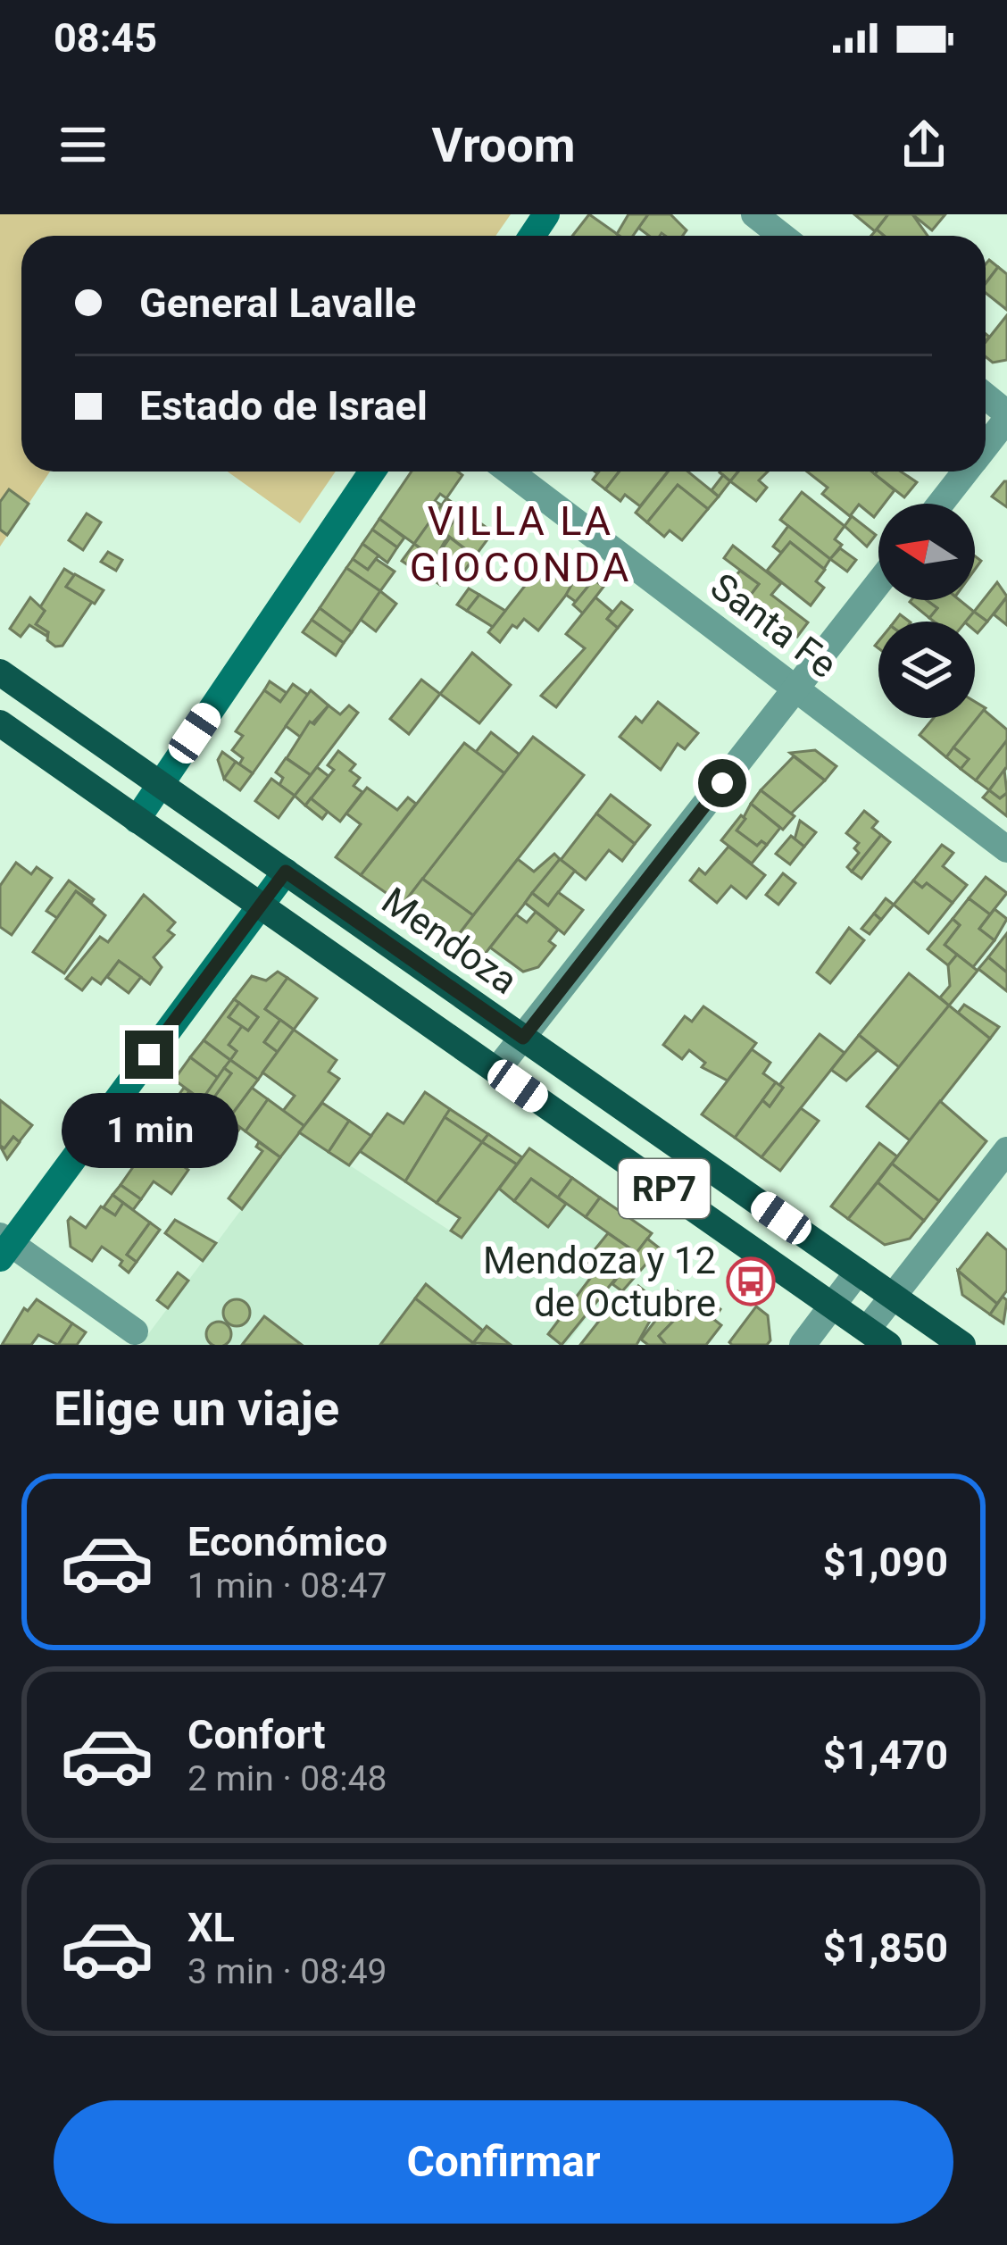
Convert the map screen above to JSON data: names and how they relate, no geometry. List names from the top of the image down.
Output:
{
  "streets": {
    "main road": ["Mendoza", "RP7"],
    "street": ["Santa Fe"]
  },
  "districts": ["VILLA LA GIOCONDA"],
  "places": {
    "bus stop": ["Mendoza y 12 de Octubre"]
  },
  "north": "left",
  "page": {
    "status": "08:45",
    "header": "Vroom",
    "banner": ["General Lavalle", "Estado de Israel"],
    "bubble": "1 min",
    "heading": "Elige un viaje",
    "list": [
      {
        "name": "Económico",
        "note": "1 min · 08:47",
        "value": "$1,090"
      },
      {
        "name": "Confort",
        "note": "2 min · 08:48",
        "value": "$1,470"
      },
      {
        "name": "XL",
        "note": "3 min · 08:49",
        "value": "$1,850"
      }
    ],
    "buttons": "Confirmar"
  }
}
